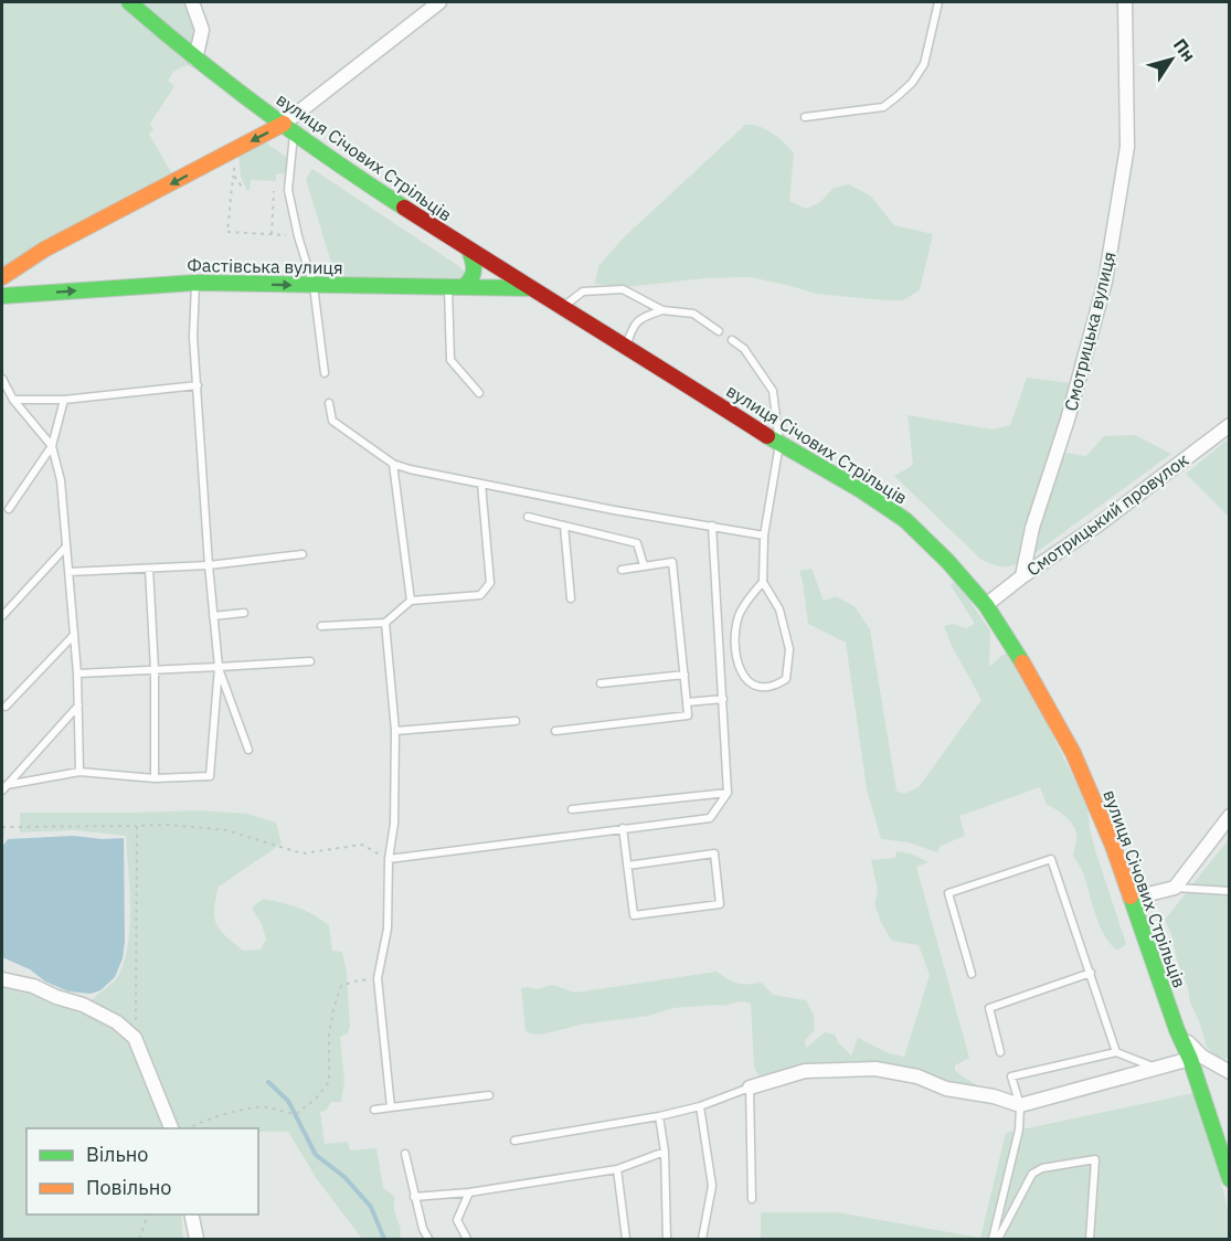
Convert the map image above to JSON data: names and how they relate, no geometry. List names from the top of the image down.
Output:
{
  "streets": {
    "main road": ["вулиця Січових Стрільців", "Фастівська вулиця"],
    "street": ["Смотрицька вулиця", "Смотрицький провулок"]
  },
  "crossings": [
    ["вулиця Січових Стрільців", "Фастівська вулиця"],
    ["вулиця Січових Стрільців", "Смотрицький провулок"],
    ["Смотрицька вулиця", "Смотрицький провулок"]
  ],
  "one_way": ["Фастівська вулиця"],
  "legend": ["Вільно", "Повільно"],
  "north": "top right"
}
